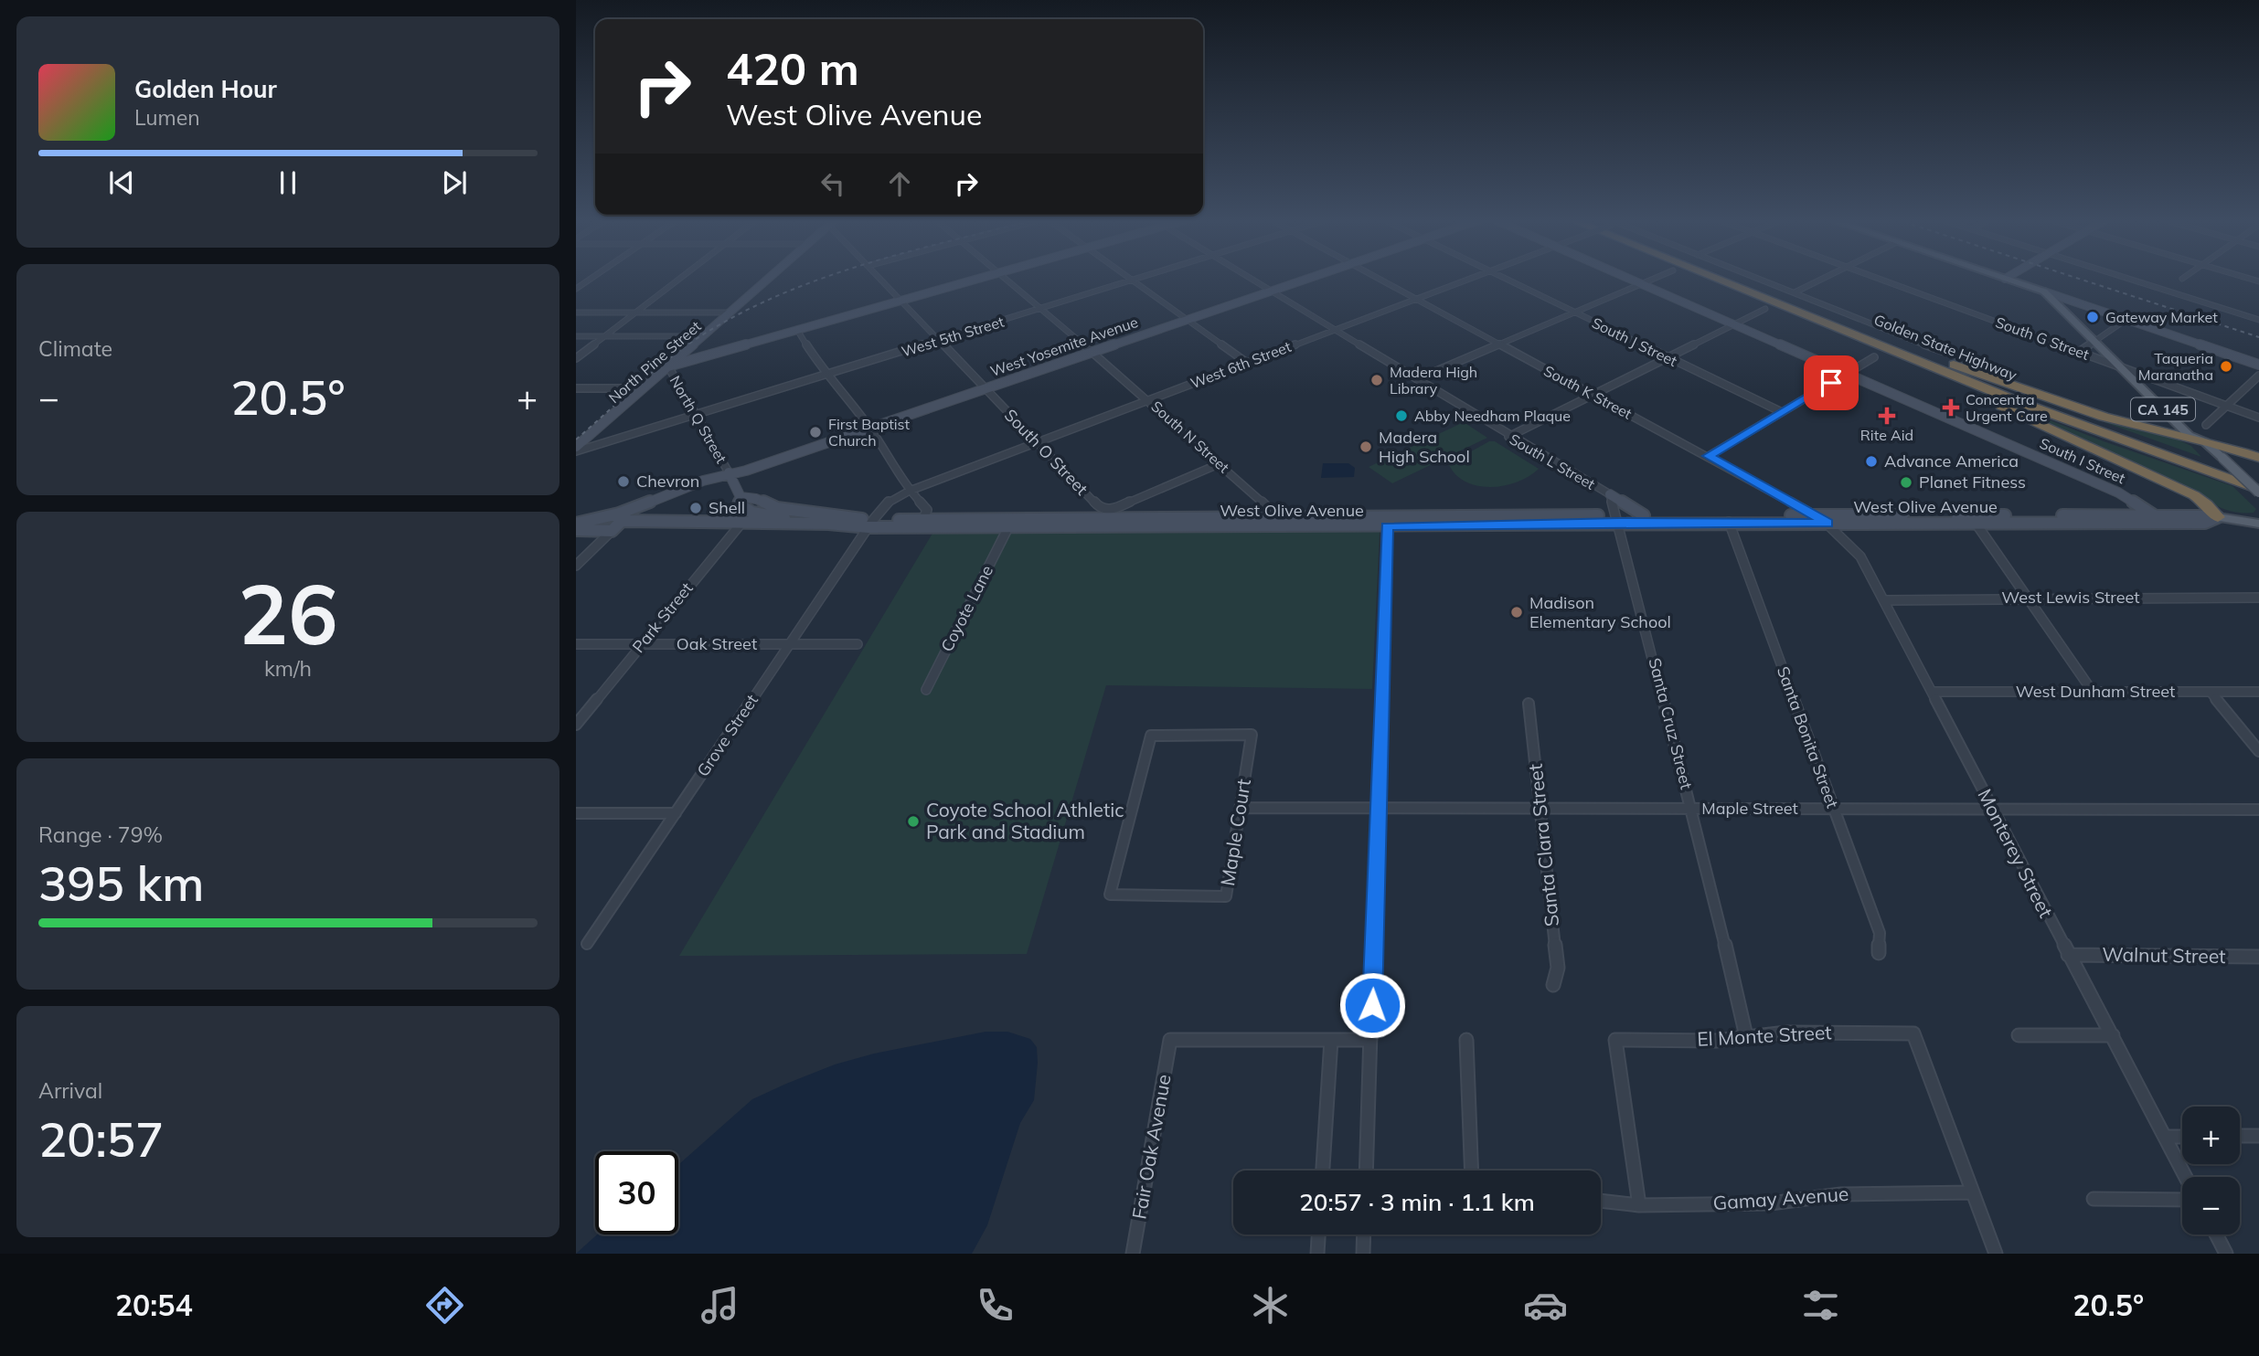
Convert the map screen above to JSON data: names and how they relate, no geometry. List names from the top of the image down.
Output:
{
  "streets": {
    "highway": ["Golden State Highway"],
    "main road": [
      "West Yosemite Avenue",
      "North Pine Street",
      "CA 145",
      "South I Street",
      "West Olive Avenue"
    ],
    "street": [
      "West 5th Street",
      "South G Street",
      "South J Street",
      "West 6th Street",
      "South K Street",
      "North Q Street",
      "South N Street",
      "South O Street",
      "South L Street",
      "West Lewis Street",
      "Coyote Lane",
      "Park Street",
      "Oak Street",
      "West Dunham Street",
      "Santa Cruz Street",
      "Grove Street",
      "Santa Bonita Street",
      "Maple Street",
      "Maple Court",
      "Santa Clara Street",
      "Monterey Street",
      "Walnut Street",
      "El Monte Street",
      "Fair Oak Avenue",
      "Gamay Avenue"
    ]
  },
  "crossings": [
    ["West 5th Street", "North Pine Street"],
    ["West 5th Street", "North Q Street"],
    ["West 5th Street", "South N Street"],
    ["West 5th Street", "South O Street"],
    ["South G Street", "CA 145"],
    ["West Yosemite Avenue", "North Q Street"],
    ["West Yosemite Avenue", "South N Street"],
    ["West Yosemite Avenue", "South O Street"],
    ["West Yosemite Avenue", "South L Street"],
    ["West Yosemite Avenue", "West Olive Avenue"],
    ["Golden State Highway", "CA 145"],
    ["North Pine Street", "North Q Street"],
    ["West 6th Street", "South K Street"],
    ["West 6th Street", "South N Street"],
    ["West 6th Street", "South O Street"],
    ["West 6th Street", "South L Street"],
    ["West 6th Street", "West Olive Avenue"],
    ["West 6th Street", "Grove Street"],
    ["South K Street", "West Olive Avenue"],
    ["South K Street", "Monterey Street"],
    ["South N Street", "South O Street"],
    ["South N Street", "West Olive Avenue"],
    ["South I Street", "West Olive Avenue"],
    ["South L Street", "West Olive Avenue"],
    ["South L Street", "Santa Cruz Street"],
    ["West Olive Avenue", "Coyote Lane"],
    ["West Olive Avenue", "Park Street"],
    ["West Olive Avenue", "Santa Cruz Street"],
    ["West Olive Avenue", "Grove Street"],
    ["West Olive Avenue", "Santa Bonita Street"],
    ["West Olive Avenue", "Monterey Street"],
    ["West Lewis Street", "Monterey Street"],
    ["Park Street", "Oak Street"],
    ["Oak Street", "Grove Street"],
    ["West Dunham Street", "Monterey Street"],
    ["Santa Cruz Street", "Maple Street"],
    ["Santa Cruz Street", "El Monte Street"],
    ["Santa Bonita Street", "Maple Street"],
    ["Maple Street", "Maple Court"],
    ["Maple Street", "Santa Clara Street"],
    ["Maple Street", "Monterey Street"],
    ["Monterey Street", "Walnut Street"],
    ["El Monte Street", "Gamay Avenue"]
  ],
  "places": {
    "other": [
      "Gateway Market",
      "Taqueria Maranatha",
      "Madera High Library",
      "Abby Needham Plaque",
      "First Baptist Church",
      "Madera High School",
      "Advance America",
      "Chevron",
      "Planet Fitness",
      "Shell",
      "Madison Elementary School",
      "Coyote School Athletic Park and Stadium"
    ],
    "health": ["Concentra Urgent Care", "Rite Aid"]
  },
  "page": {
    "turn": ["420 m", "West Olive Avenue"],
    "song": ["Golden Hour", "Lumen"],
    "tile": [
      "Climate",
      ["26", "km/h"],
      ["Range · 79%", "395 km"],
      ["Arrival", "20:57"]
    ],
    "heat": ["−", "20.5°", "+"],
    "map_buttons": ["+", "−"],
    "limit": "30",
    "trip": "20:57 · 3 min · 1.1 km",
    "tabs": ["20:54", "20.5°"]
  }
}
